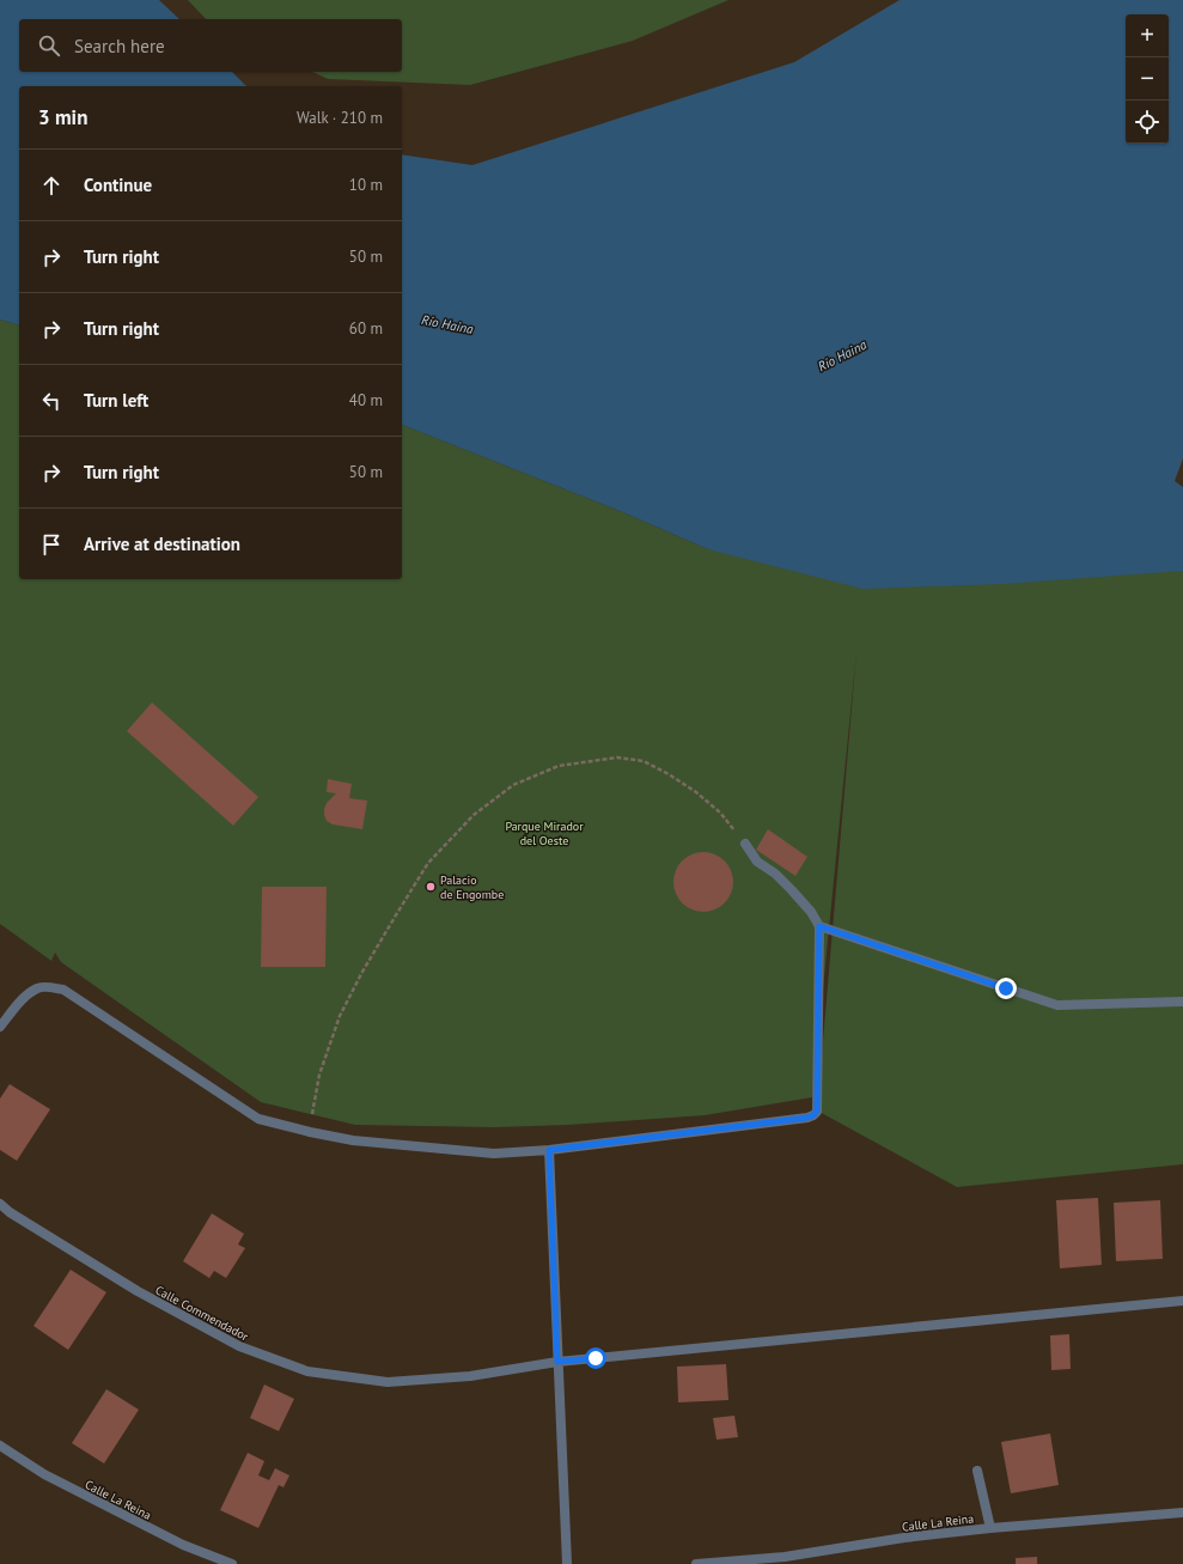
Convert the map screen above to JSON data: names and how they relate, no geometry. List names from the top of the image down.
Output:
{
  "streets": {
    "street": ["Calle Commendador", "Calle La Reina"]
  },
  "water": ["Río Haina"],
  "parks": ["Parque Mirador del Oeste"],
  "places": ["Palacio de Engombe"],
  "page": {
    "map_buttons": ["+", "−"],
    "search": "Search here",
    "heading": ["3 min", "Walk · 210 m"],
    "list": [
      ["Continue", "10 m"],
      ["Turn right", "50 m"],
      ["Turn right", "60 m"],
      ["Turn left", "40 m"],
      ["Turn right", "50 m"],
      "Arrive at destination"
    ]
  }
}
